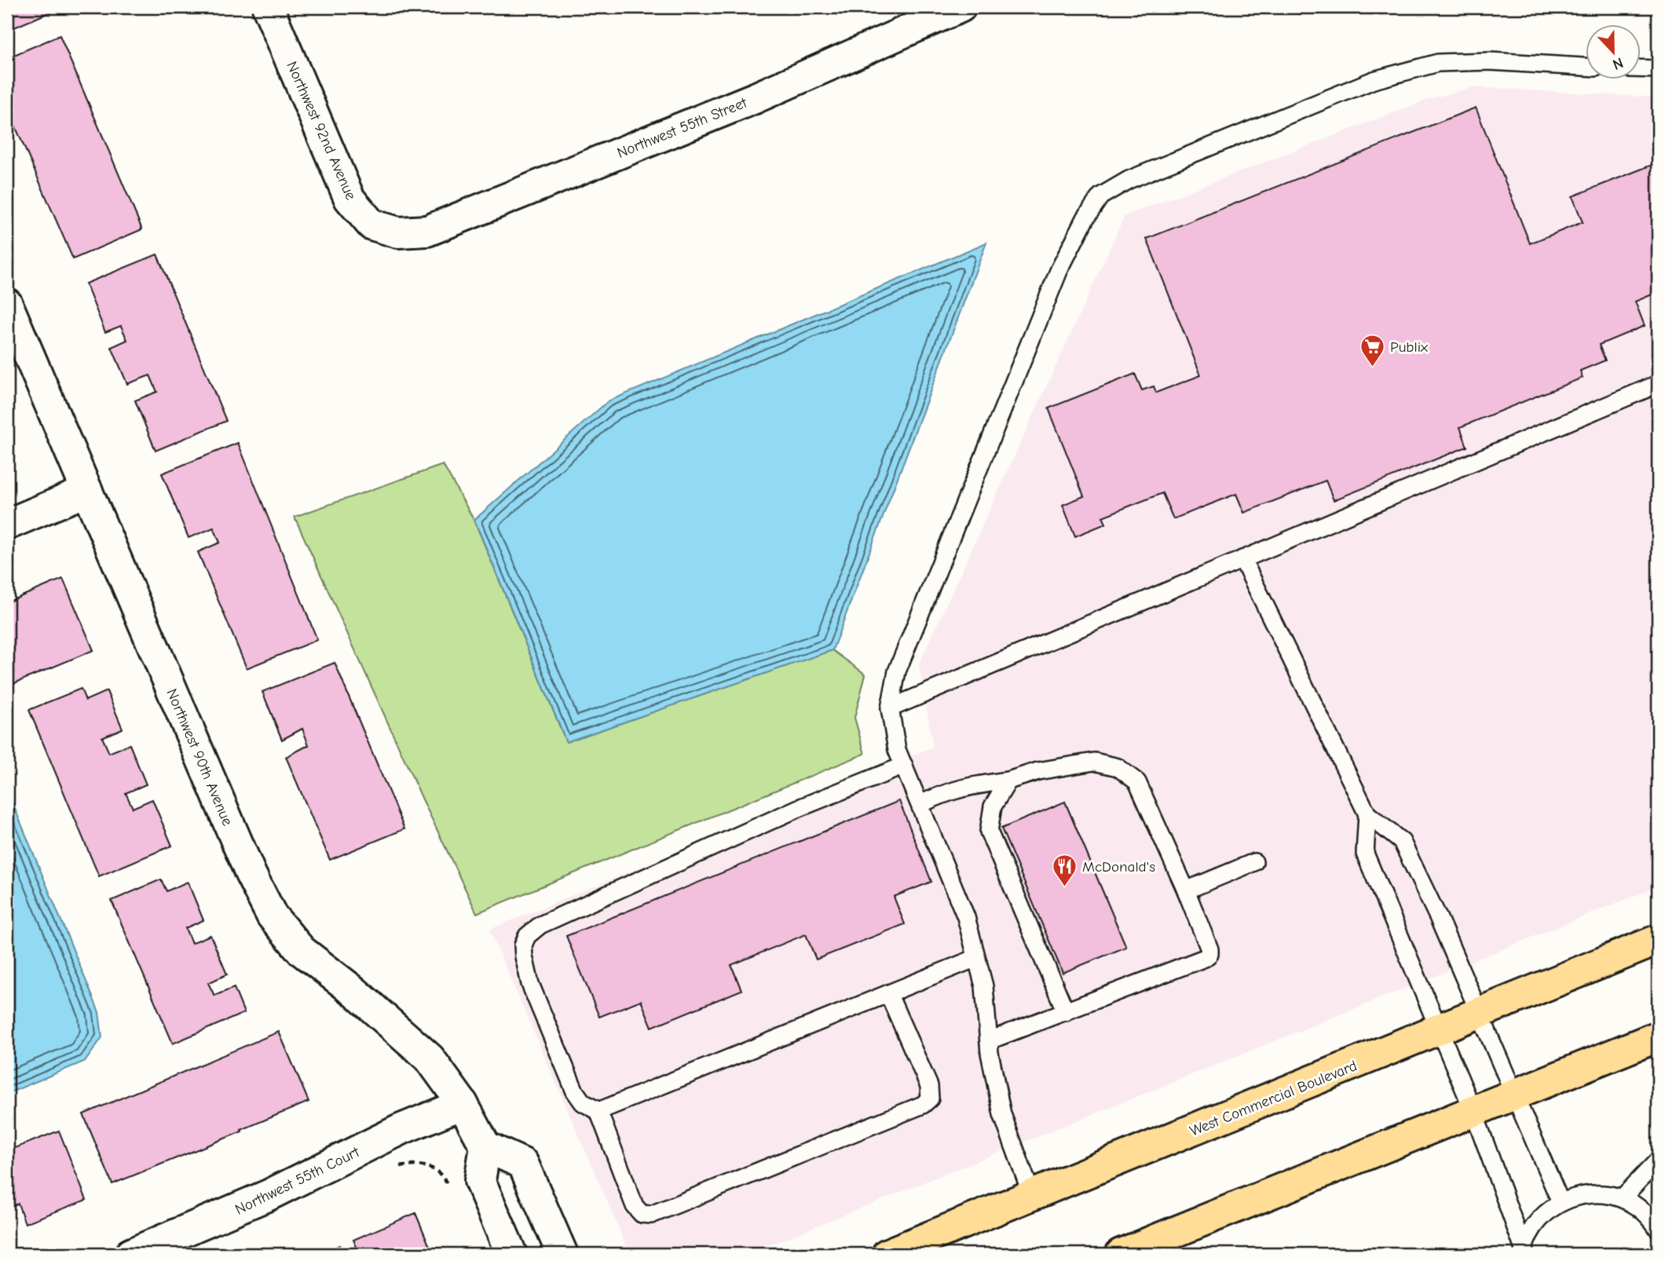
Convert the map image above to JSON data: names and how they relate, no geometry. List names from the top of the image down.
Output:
{
  "streets": {
    "highway": ["West Commercial Boulevard"],
    "street": [
      "Northwest 55th Street",
      "Northwest 92nd Avenue",
      "Northwest 90th Avenue",
      "Northwest 55th Court"
    ]
  },
  "crossings": [
    ["Northwest 55th Street", "Northwest 92nd Avenue"],
    ["Northwest 90th Avenue", "Northwest 55th Court"]
  ],
  "places": {
    "supermarket": ["Publix"],
    "restaurant": ["McDonald's"]
  },
  "north": "bottom"
}
